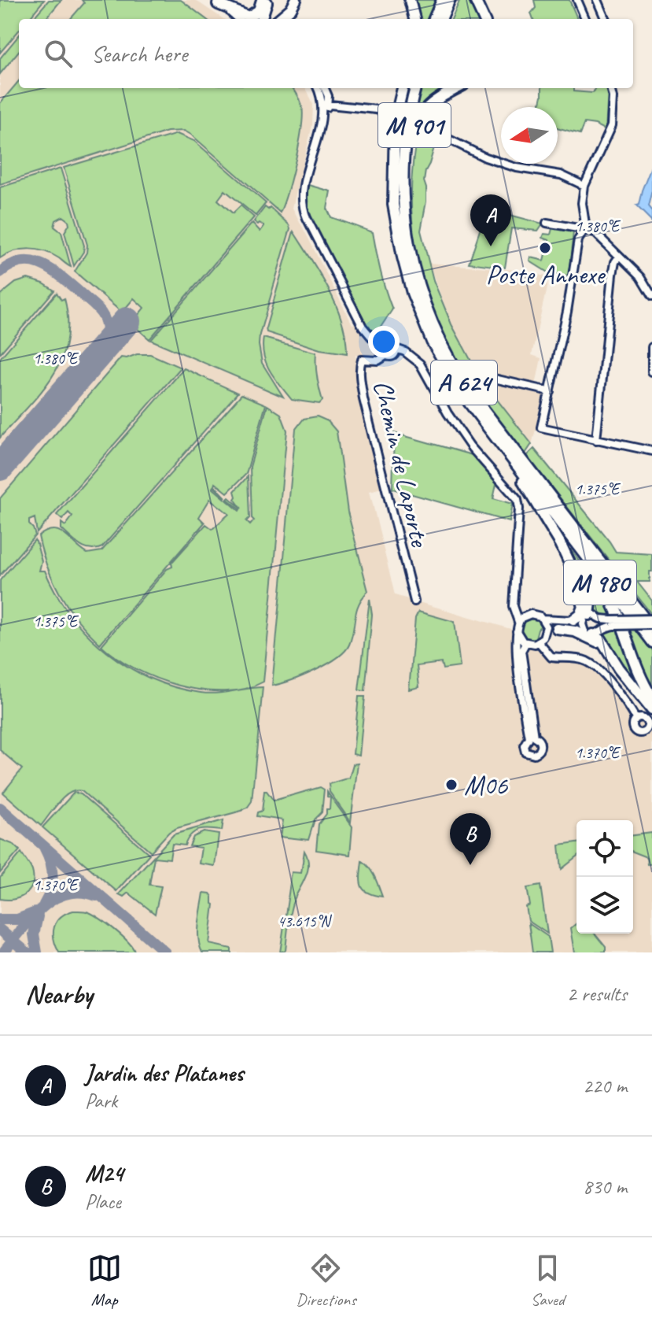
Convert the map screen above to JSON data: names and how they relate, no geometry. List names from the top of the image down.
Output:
{
  "streets": {
    "highway": ["M 901", "A 624", "M 980"],
    "street": ["Chemin de Laporte"]
  },
  "crossings": [
    ["M 901", "A 624"],
    ["A 624", "M 980"]
  ],
  "places": ["Poste Annexe", "M06"],
  "north": "left",
  "page": {
    "search": "Search here",
    "pins": ["A", "B"],
    "heading": ["Nearby", "2 results"],
    "list": [
      {
        "mark": "A",
        "name": "Jardin des Platanes",
        "note": "Park",
        "value": "220 m"
      },
      {
        "mark": "B",
        "name": "M24",
        "note": "Place",
        "value": "830 m"
      }
    ],
    "nav": ["Map", "Directions", "Saved"]
  },
  "coordinates": [
    "1.380°E",
    "1.375°E",
    "1.370°E",
    "43.615°N"
  ]
}
